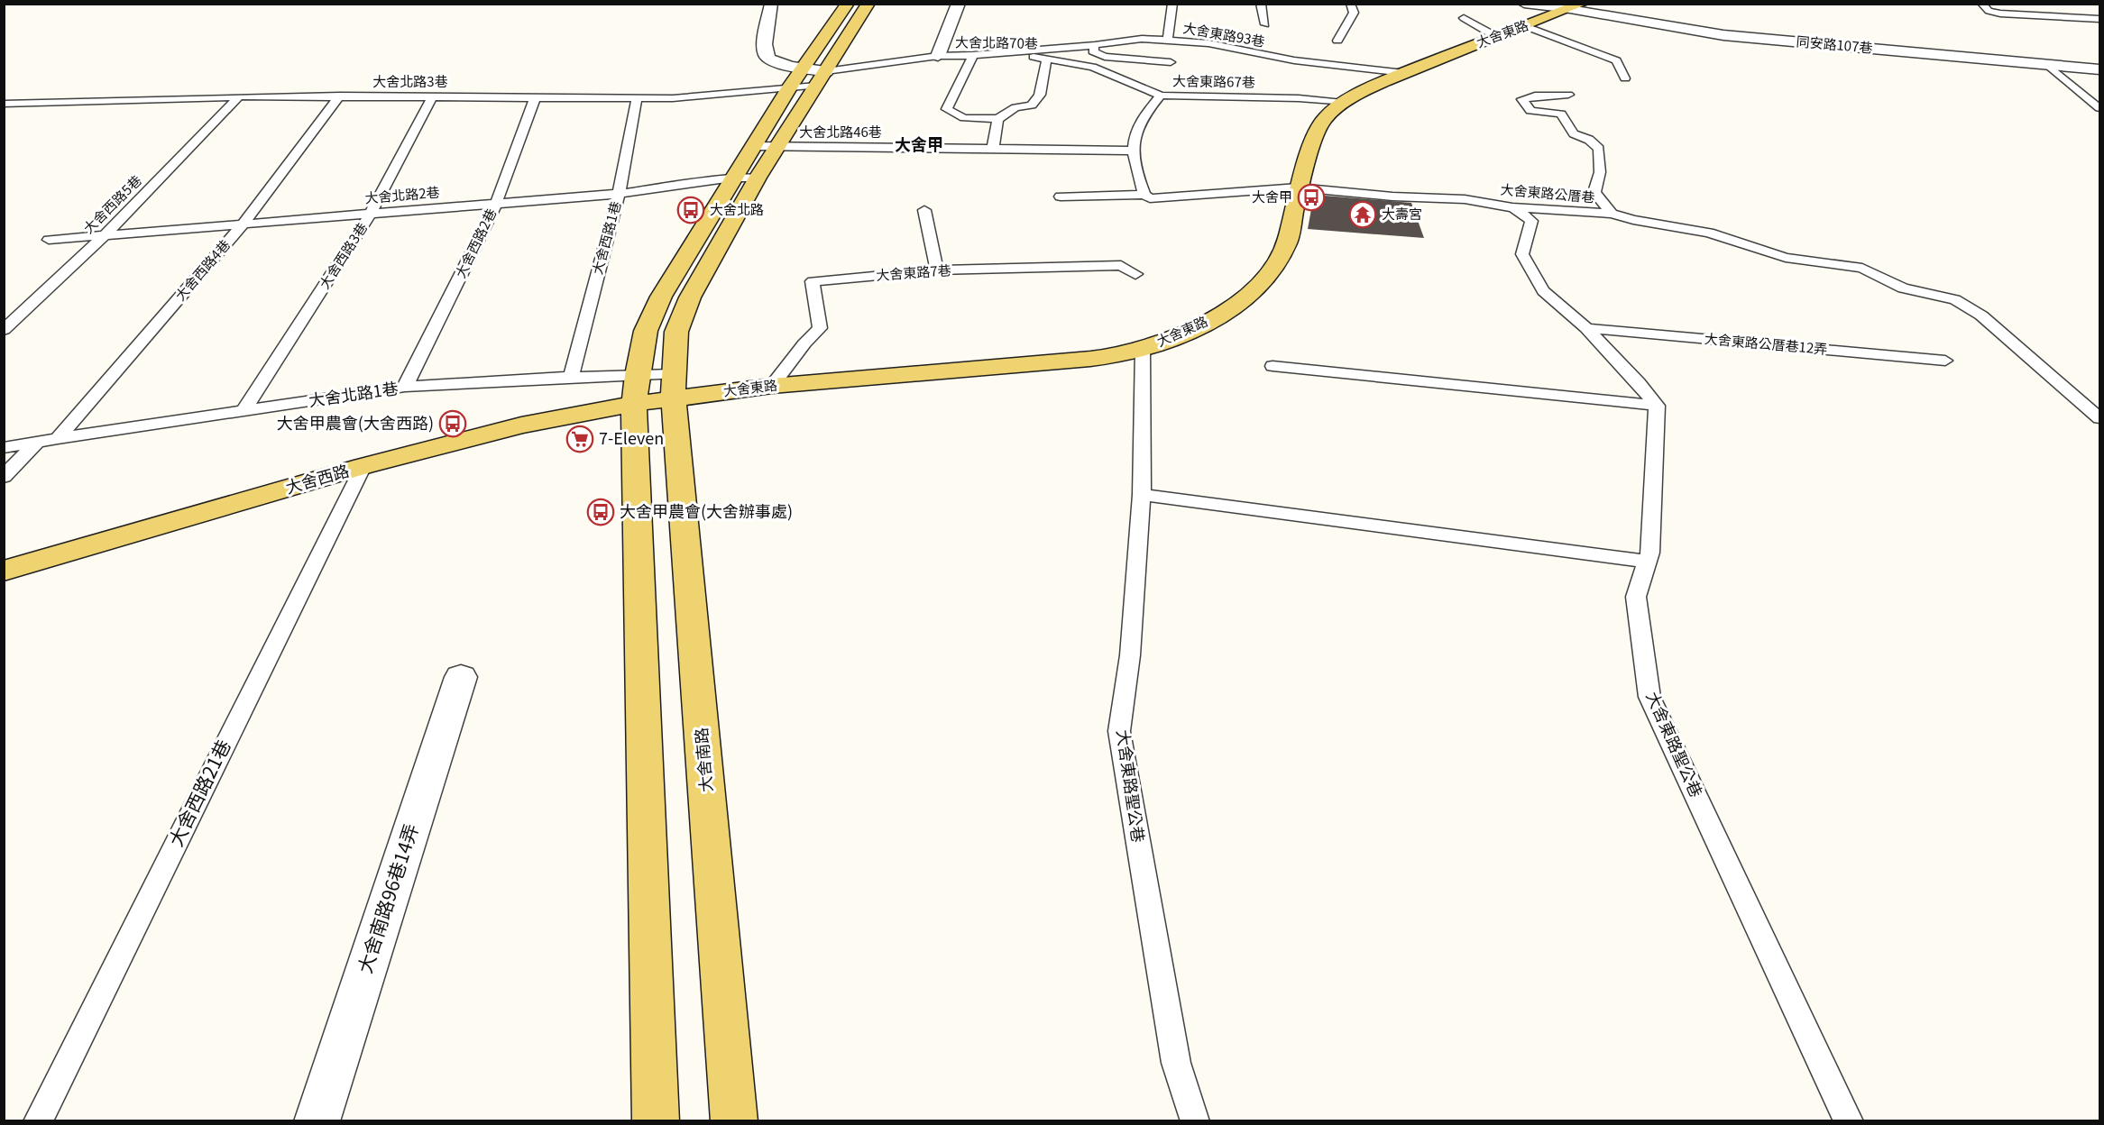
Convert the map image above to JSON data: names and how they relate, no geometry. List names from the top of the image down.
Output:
{
  "streets": {
    "main road": ["大舍東路", "大舍西路", "大舍南路"],
    "street": ["同安路107巷", "大舍南路96巷14弄"],
    "lane": [
      "大舍東路93巷",
      "大舍北路70巷",
      "大舍北路3巷",
      "大舍東路67巷",
      "大舍北路46巷",
      "大舍東路公厝巷",
      "大舍北路2巷",
      "大舍西路5巷",
      "大舍西路1巷",
      "大舍西路2巷",
      "大舍西路3巷",
      "大舍西路4巷",
      "大舍東路7巷",
      "大舍東路公厝巷12弄",
      "大舍北路1巷",
      "大舍東路聖公巷",
      "大舍西路21巷"
    ]
  },
  "crossings": [
    ["大舍東路", "大舍東路93巷"],
    ["大舍東路", "同安路107巷"],
    ["大舍東路", "大舍東路67巷"],
    ["大舍東路", "大舍東路公厝巷"],
    ["大舍東路", "大舍東路7巷"],
    ["大舍東路", "大舍北路1巷"],
    ["大舍東路", "大舍西路"],
    ["大舍東路", "大舍東路聖公巷"],
    ["大舍東路", "大舍南路"],
    ["大舍東路93巷", "大舍北路70巷"],
    ["大舍北路70巷", "大舍北路3巷"],
    ["大舍北路70巷", "大舍東路67巷"],
    ["大舍北路3巷", "大舍西路5巷"],
    ["大舍北路3巷", "大舍西路1巷"],
    ["大舍北路3巷", "大舍西路2巷"],
    ["大舍北路3巷", "大舍西路3巷"],
    ["大舍北路3巷", "大舍西路4巷"],
    ["大舍東路67巷", "大舍北路46巷"],
    ["大舍北路2巷", "大舍西路5巷"],
    ["大舍北路2巷", "大舍西路1巷"],
    ["大舍北路2巷", "大舍西路2巷"],
    ["大舍北路2巷", "大舍西路3巷"],
    ["大舍北路2巷", "大舍西路4巷"],
    ["大舍西路1巷", "大舍北路1巷"],
    ["大舍西路2巷", "大舍北路1巷"],
    ["大舍西路3巷", "大舍北路1巷"],
    ["大舍西路4巷", "大舍北路1巷"],
    ["大舍北路1巷", "大舍西路"],
    ["大舍西路", "大舍西路21巷"]
  ],
  "districts": ["大舍甲"],
  "places": {
    "bus stop": [
      "大舍甲",
      "大舍北路",
      "大舍甲農會(大舍西路)",
      "大舍甲農會(大舍辦事處)"
    ],
    "temple": ["大壽宮"],
    "supermarket": ["7-Eleven"]
  }
}
